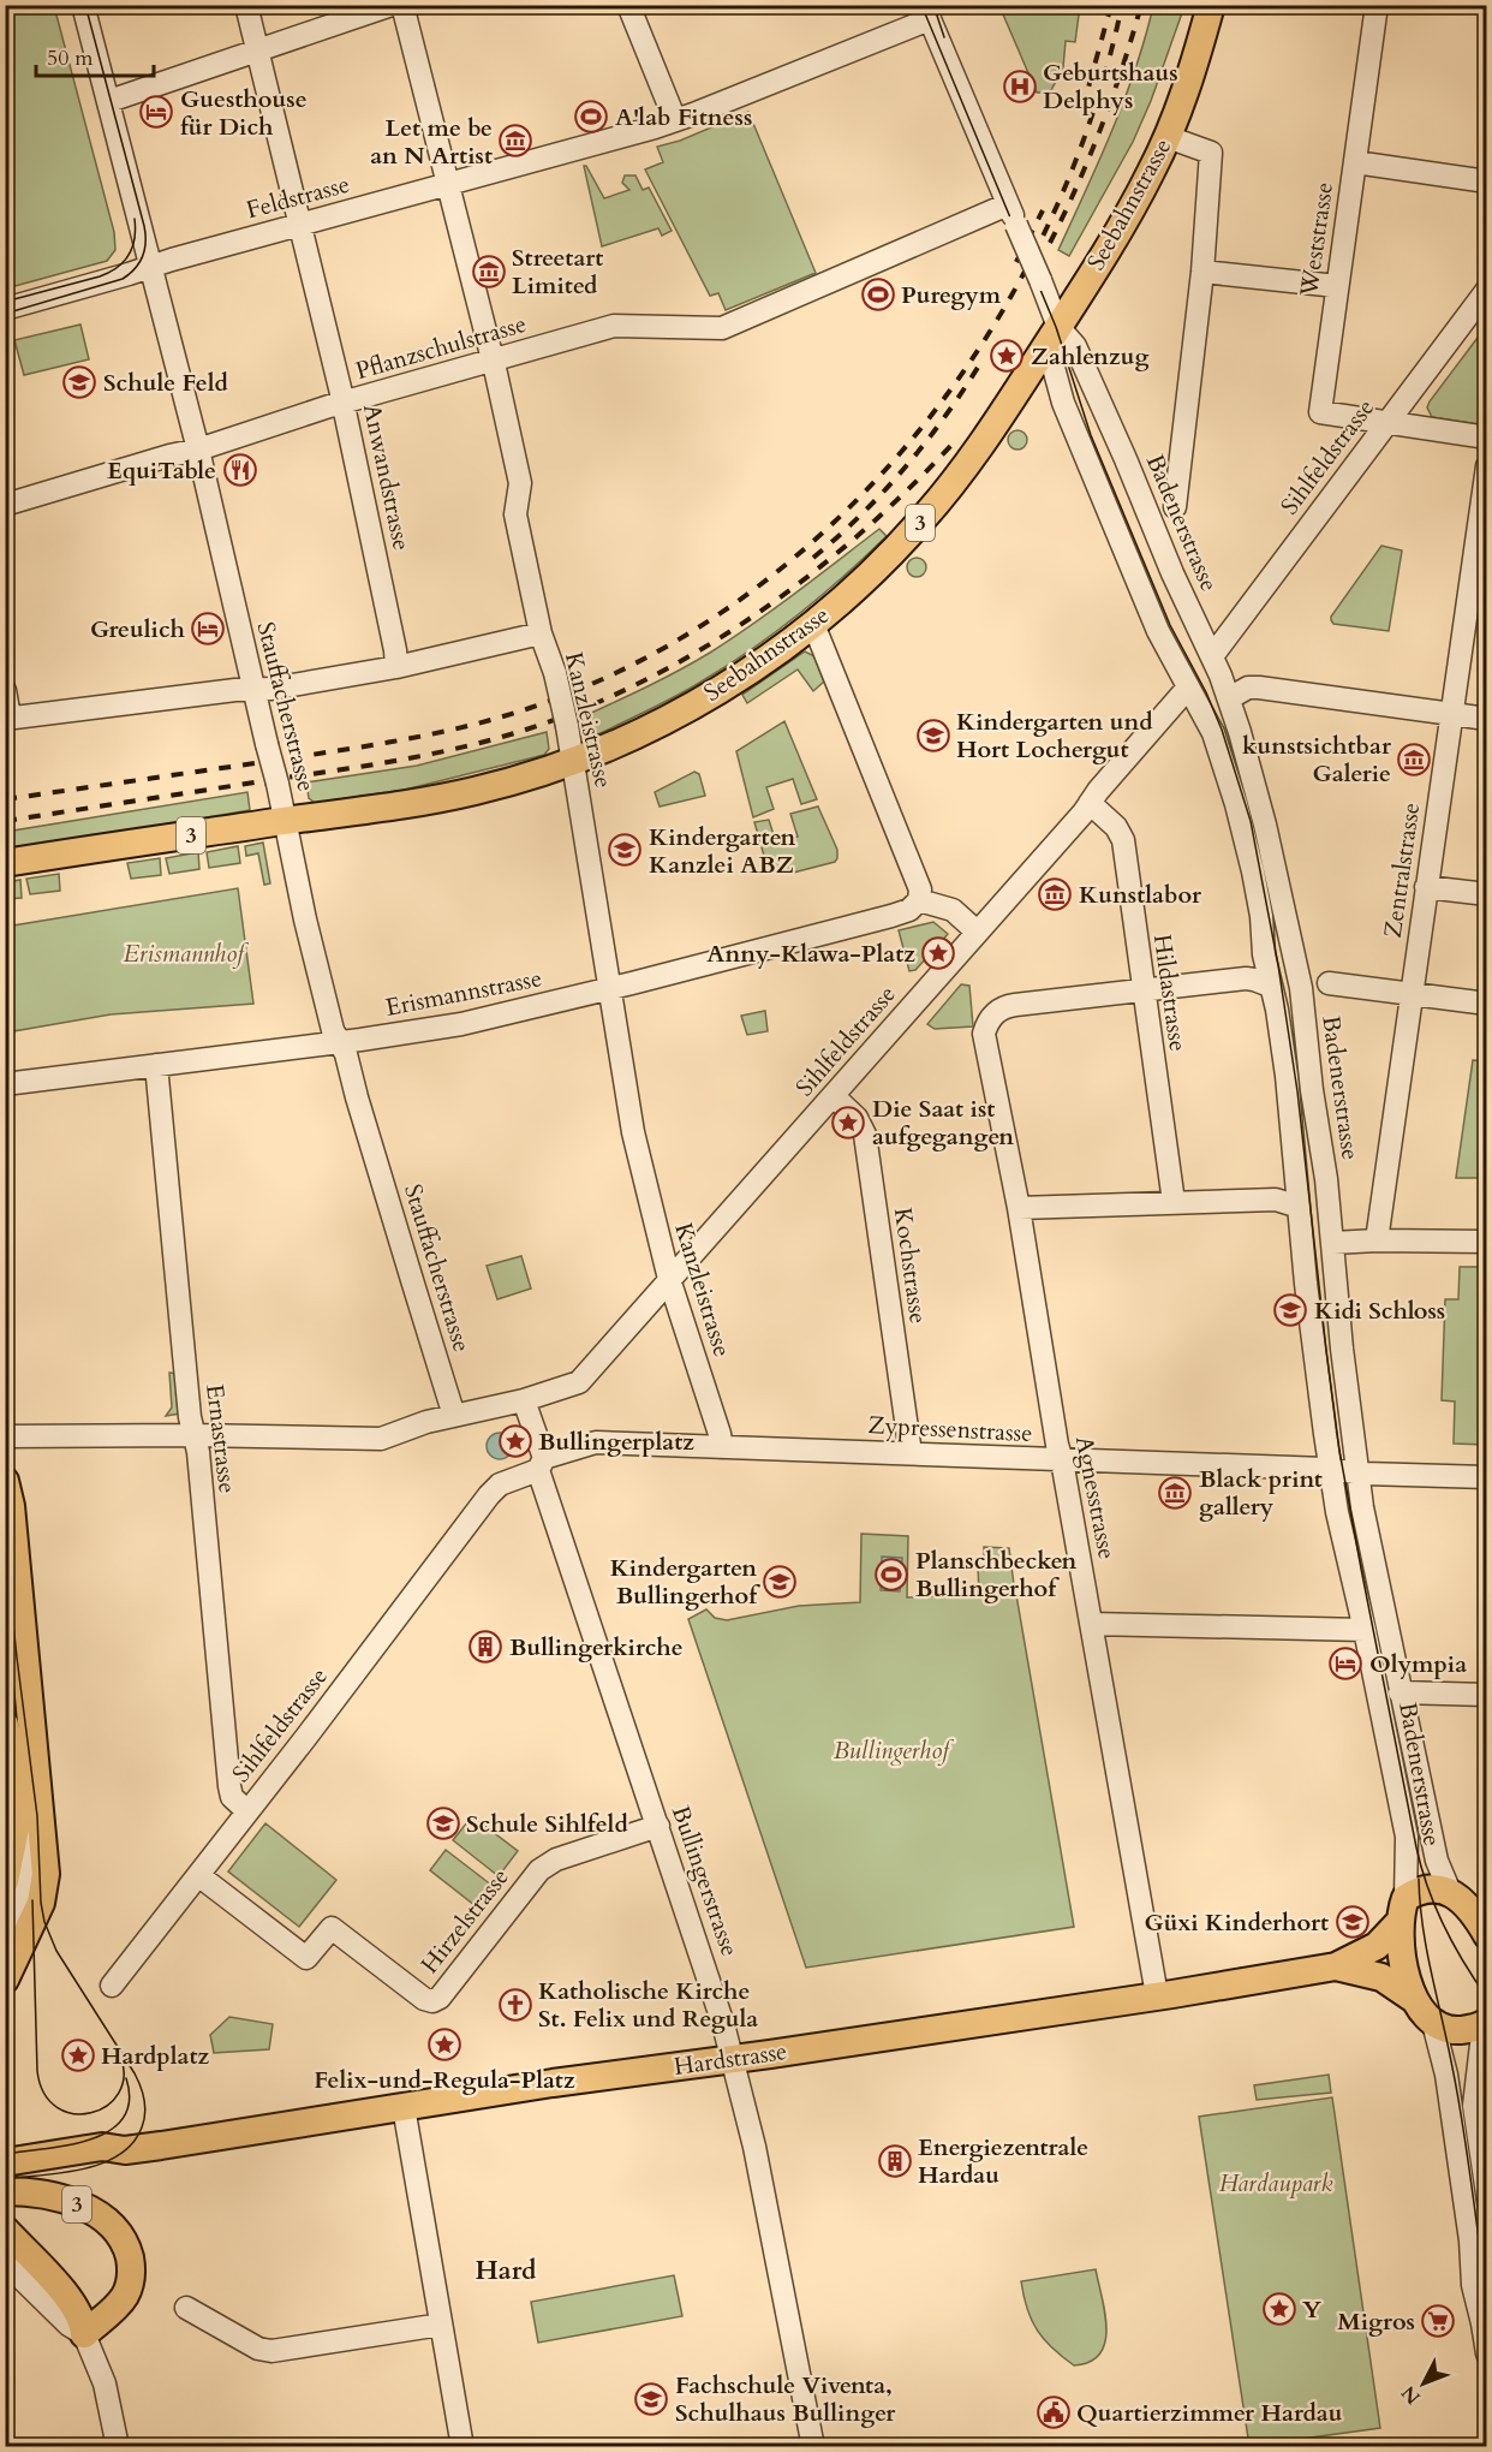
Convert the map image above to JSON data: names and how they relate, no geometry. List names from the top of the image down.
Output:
{
  "streets": {
    "main road": ["Seebahnstrasse", "3", "Hardstrasse"],
    "street": [
      "Feldstrasse",
      "Weststrasse",
      "Pflanzschulstrasse",
      "Sihlfeldstrasse",
      "Anwandstrasse",
      "Badenerstrasse",
      "Stauffacherstrasse",
      "Kanzleistrasse",
      "Zentralstrasse",
      "Erismannstrasse",
      "Hildastrasse",
      "Kochstrasse",
      "Zypressenstrasse",
      "Ernastrasse",
      "Agnesstrasse",
      "Bullingerstrasse",
      "Hirzelstrasse"
    ]
  },
  "crossings": [
    ["Feldstrasse", "Anwandstrasse"],
    ["Feldstrasse", "Badenerstrasse"],
    ["Feldstrasse", "Stauffacherstrasse"],
    ["Feldstrasse", "Kanzleistrasse"],
    ["Seebahnstrasse", "Badenerstrasse"],
    ["Seebahnstrasse", "Stauffacherstrasse"],
    ["Seebahnstrasse", "Kanzleistrasse"],
    ["Weststrasse", "Sihlfeldstrasse"],
    ["Pflanzschulstrasse", "Anwandstrasse"],
    ["Pflanzschulstrasse", "Badenerstrasse"],
    ["Pflanzschulstrasse", "Stauffacherstrasse"],
    ["Pflanzschulstrasse", "Kanzleistrasse"],
    ["Sihlfeldstrasse", "Badenerstrasse"],
    ["Sihlfeldstrasse", "Kanzleistrasse"],
    ["Sihlfeldstrasse", "Hildastrasse"],
    ["Sihlfeldstrasse", "Kochstrasse"],
    ["Sihlfeldstrasse", "Zypressenstrasse"],
    ["Sihlfeldstrasse", "Ernastrasse"],
    ["Sihlfeldstrasse", "Bullingerstrasse"],
    ["Sihlfeldstrasse", "Hirzelstrasse"],
    ["Badenerstrasse", "Zypressenstrasse"],
    ["Badenerstrasse", "Hardstrasse"],
    ["Stauffacherstrasse", "Erismannstrasse"],
    ["Kanzleistrasse", "Erismannstrasse"],
    ["Kanzleistrasse", "Zypressenstrasse"],
    ["Erismannstrasse", "Ernastrasse"],
    ["Hildastrasse", "Agnesstrasse"],
    ["Kochstrasse", "Zypressenstrasse"],
    ["Zypressenstrasse", "Agnesstrasse"],
    ["Zypressenstrasse", "Bullingerstrasse"],
    ["Agnesstrasse", "Hardstrasse"],
    ["Bullingerstrasse", "Hirzelstrasse"],
    ["Bullingerstrasse", "Hardstrasse"]
  ],
  "districts": ["Hard"],
  "parks": ["Erismannhof", "Bullingerhof", "Hardaupark"],
  "places": {
    "hospital": ["Geburtshaus Delphys"],
    "hotel": ["Guesthouse für Dich", "Greulich", "Olympia"],
    "sports": ["A'lab Fitness", "Puregym", "Planschbecken Bullingerhof"],
    "museum": [
      "Let me be an N Artist",
      "Streetart Limited",
      "kunstsichtbar Galerie",
      "Kunstlabor",
      "Black print gallery"
    ],
    "place": [
      "Zahlenzug",
      "Anny-Klawa-Platz",
      "Die Saat ist aufgegangen",
      "Bullingerplatz",
      "Felix-und-Regula-Platz",
      "Hardplatz",
      "Y"
    ],
    "school or university": [
      "Schule Feld",
      "Kindergarten und Hort Lochergut",
      "Kindergarten Kanzlei ABZ",
      "Kidi Schloss",
      "Kindergarten Bullingerhof",
      "Schule Sihlfeld",
      "Güxi Kinderhort",
      "Fachschule Viventa, Schulhaus Bullinger"
    ],
    "restaurant": ["EquiTable"],
    "building": ["Bullingerkirche", "Energiezentrale Hardau"],
    "church": ["Katholische Kirche St. Felix und Regula"],
    "supermarket": ["Migros"],
    "public building": ["Quartierzimmer Hardau"]
  },
  "scale_bar": "50 m",
  "north": "bottom left"
}
